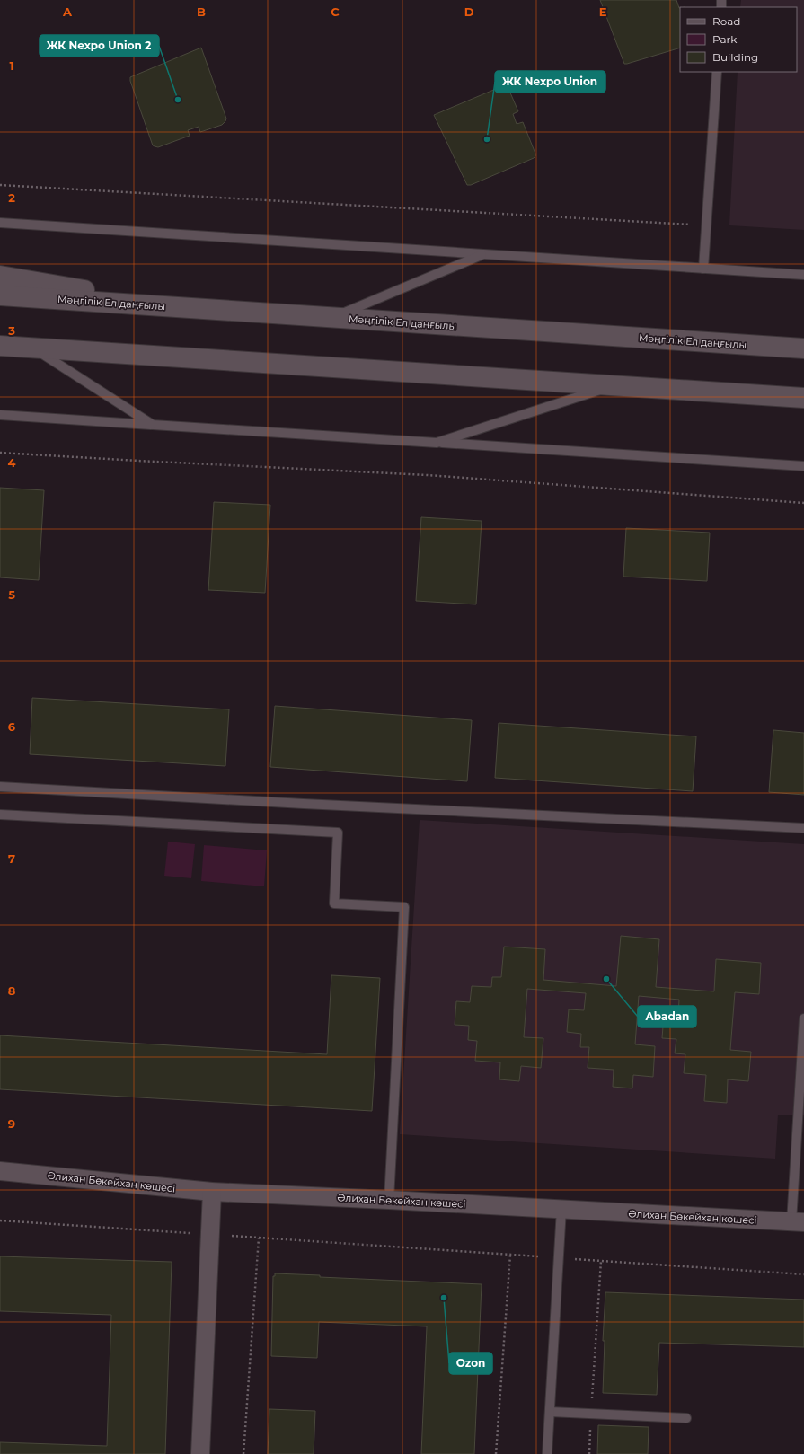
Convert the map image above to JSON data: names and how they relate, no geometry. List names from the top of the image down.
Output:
{
  "streets": {
    "main road": ["Мәңгілік Ел даңғылы"],
    "street": ["Әлихан Бөкейхан көшесі"]
  },
  "places": [
    "ЖК Nexpo Union 2",
    "ЖК Nexpo Union",
    "Abadan",
    "Ozon"
  ],
  "legend": ["Road", "Park", "Building"],
  "grid": {
    "columns": [
      "A",
      "B",
      "C",
      "D",
      "E"
    ],
    "rows": [
      "1",
      "2",
      "3",
      "4",
      "5",
      "6",
      "7",
      "8",
      "9"
    ]
  }
}
